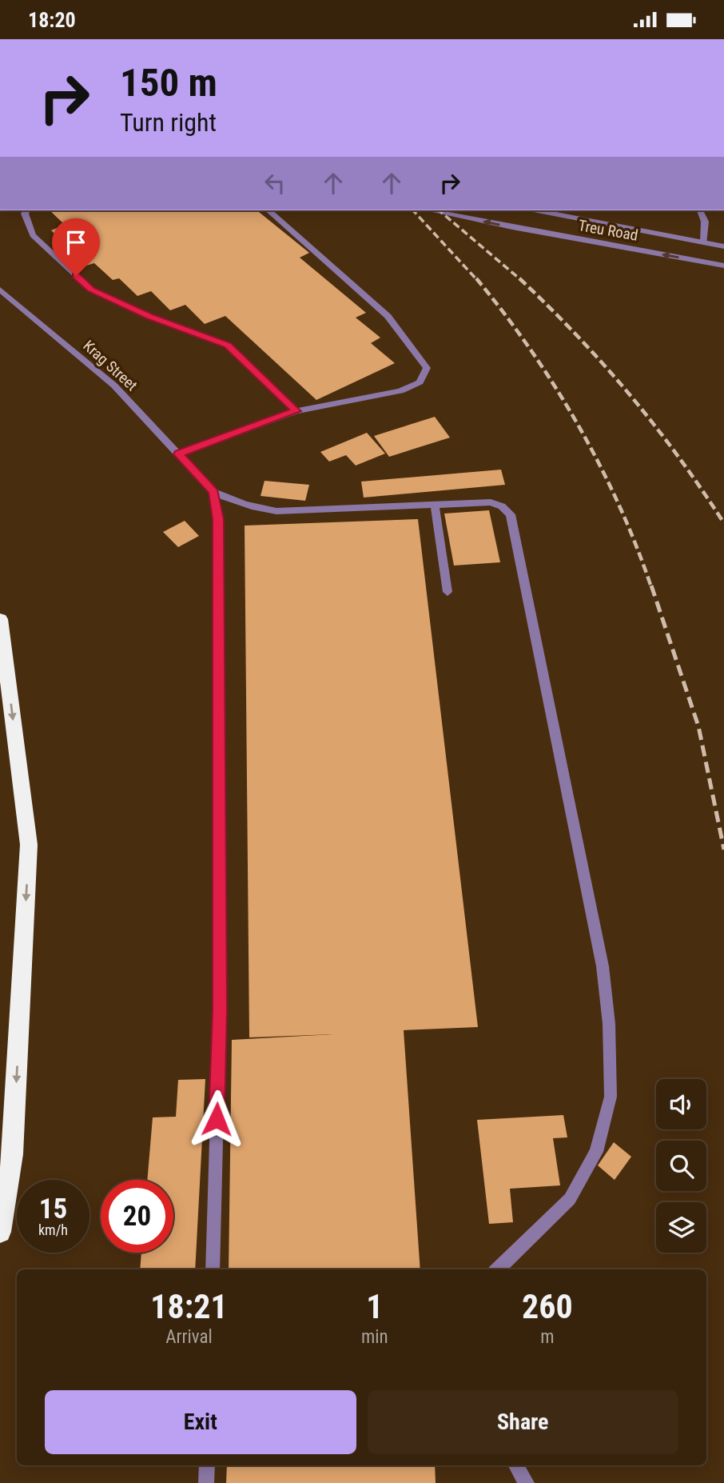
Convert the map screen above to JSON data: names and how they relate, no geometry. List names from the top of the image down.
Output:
{
  "streets": {
    "street": ["Treu Road", "Krag Street"]
  },
  "page": {
    "status": "18:20",
    "turn": ["150 m", "Turn right"],
    "speed": "15 km/h",
    "limit": "20",
    "eta": [
      "18:21",
      "Arrival",
      "1",
      "min",
      "260",
      "m"
    ],
    "buttons": ["Exit", "Share"]
  }
}
